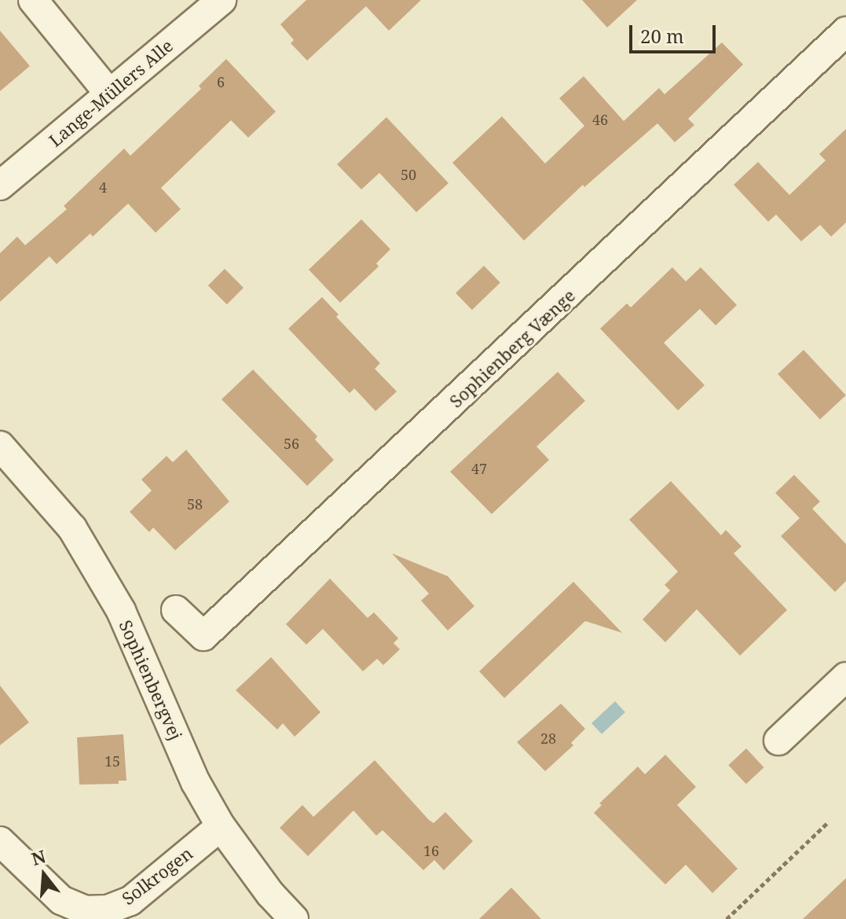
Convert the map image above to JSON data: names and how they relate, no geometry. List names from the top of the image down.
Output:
{
  "streets": {
    "street": [
      "Lange-Müllers Alle",
      "Sophienberg Vænge",
      "Sophienbergvej",
      "Solkrogen"
    ]
  },
  "crossings": [
    ["Sophienbergvej", "Solkrogen"]
  ],
  "house_numbers": [
    "6",
    "46",
    "50",
    "4",
    "56",
    "47",
    "58",
    "28",
    "15",
    "16"
  ],
  "scale_bar": "20 m",
  "north": "top"
}
